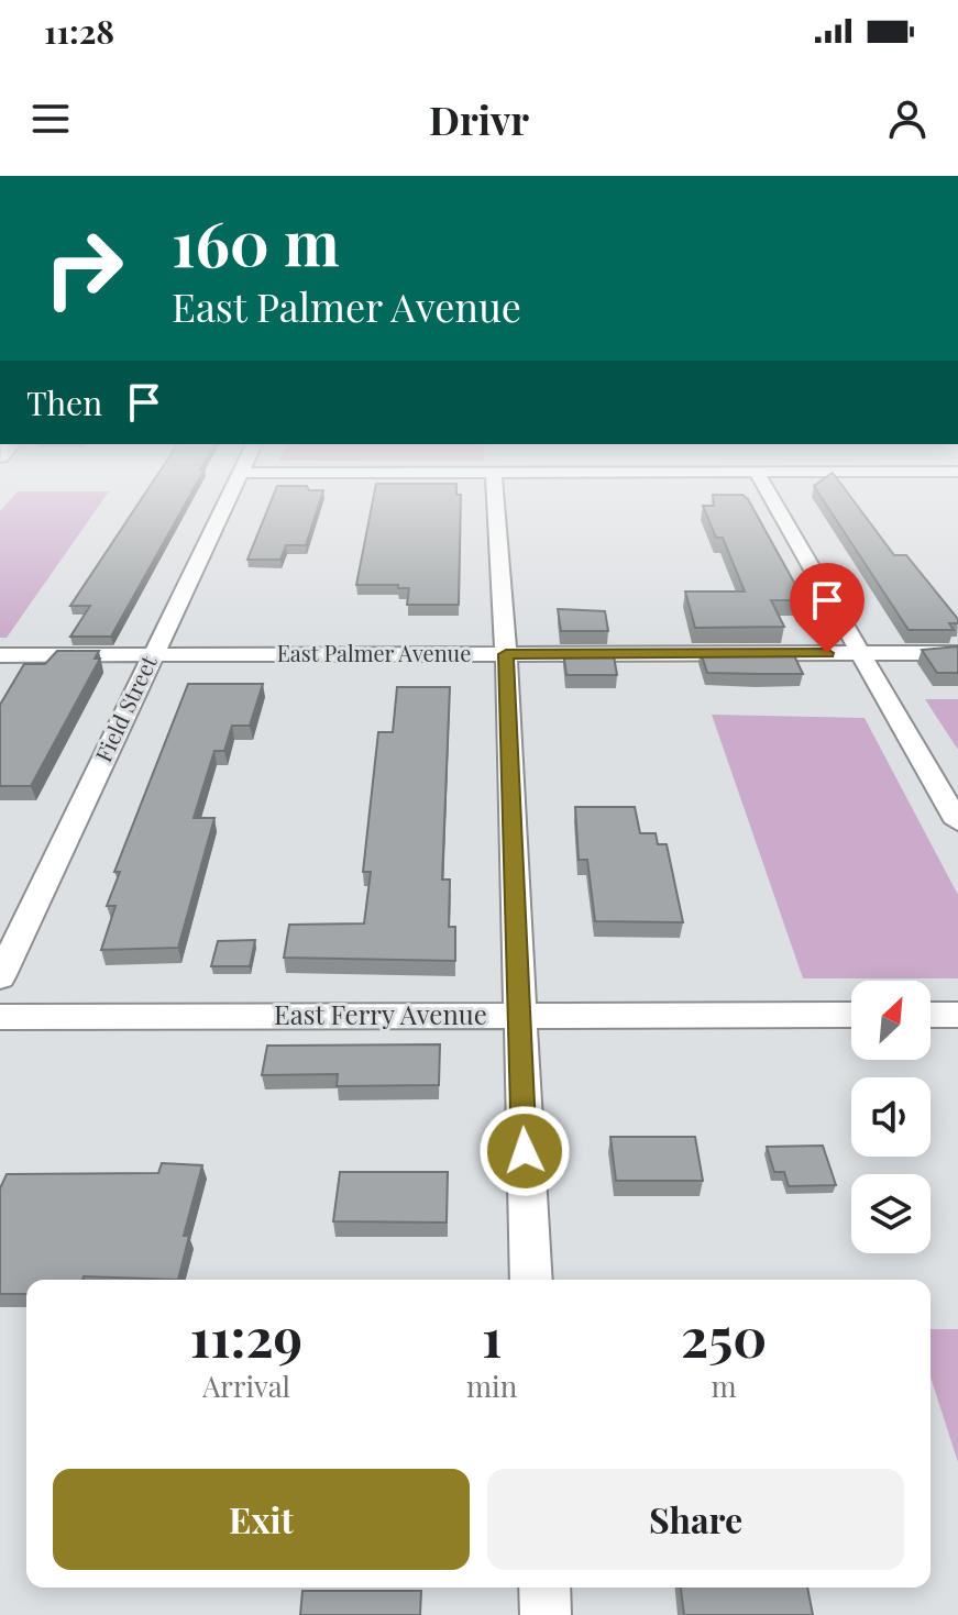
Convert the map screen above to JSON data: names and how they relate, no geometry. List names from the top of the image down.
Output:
{
  "streets": {
    "street": ["East Palmer Avenue", "Field Street", "East Ferry Avenue"]
  },
  "crossings": [
    ["East Palmer Avenue", "Field Street"]
  ],
  "north": "top right",
  "page": {
    "status": "11:28",
    "header": "Drivr",
    "turn": ["160 m", "East Palmer Avenue"],
    "then": "Then",
    "eta": [
      "11:29",
      "Arrival",
      "1",
      "min",
      "250",
      "m"
    ],
    "buttons": ["Exit", "Share"]
  }
}
